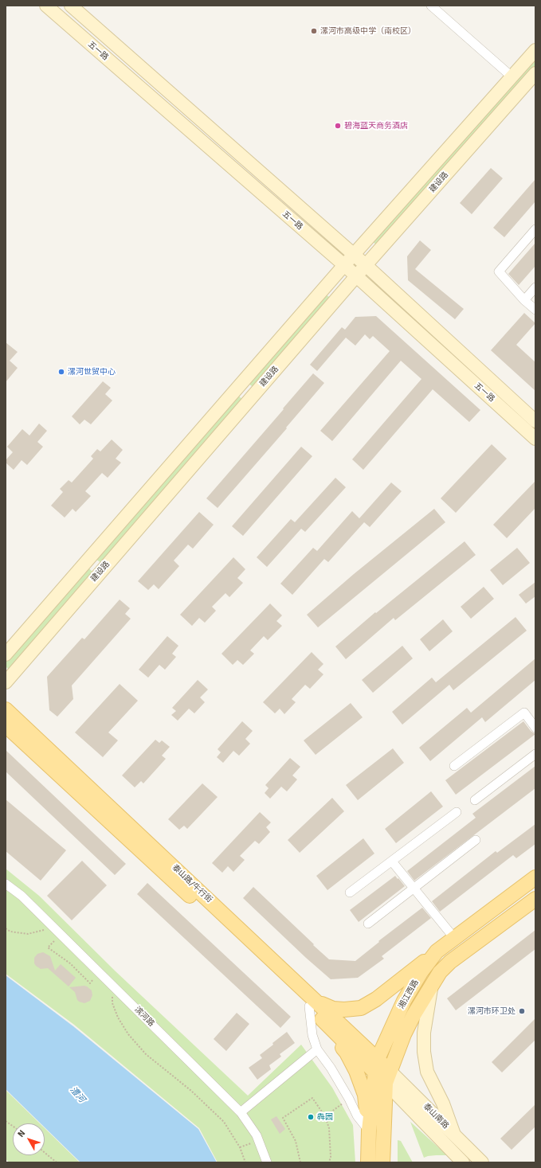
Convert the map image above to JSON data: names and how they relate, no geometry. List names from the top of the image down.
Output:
{
  "streets": {
    "main road": ["泰山路/牛行街", "湘江西路"],
    "street": [
      "五一路",
      "建设路",
      "滨河路",
      "泰山南路"
    ]
  },
  "crossings": [
    ["五一路", "建设路"],
    ["泰山路/牛行街", "湘江西路"],
    ["泰山路/牛行街", "泰山南路"],
    ["湘江西路", "泰山南路"]
  ],
  "water": ["澧河"],
  "places": [
    "漯河市高级中学（南校区）",
    "碧海蓝天商务酒店",
    "漯河世贸中心",
    "漯河市环卫处",
    "犇园"
  ],
  "north": "top left"
}
